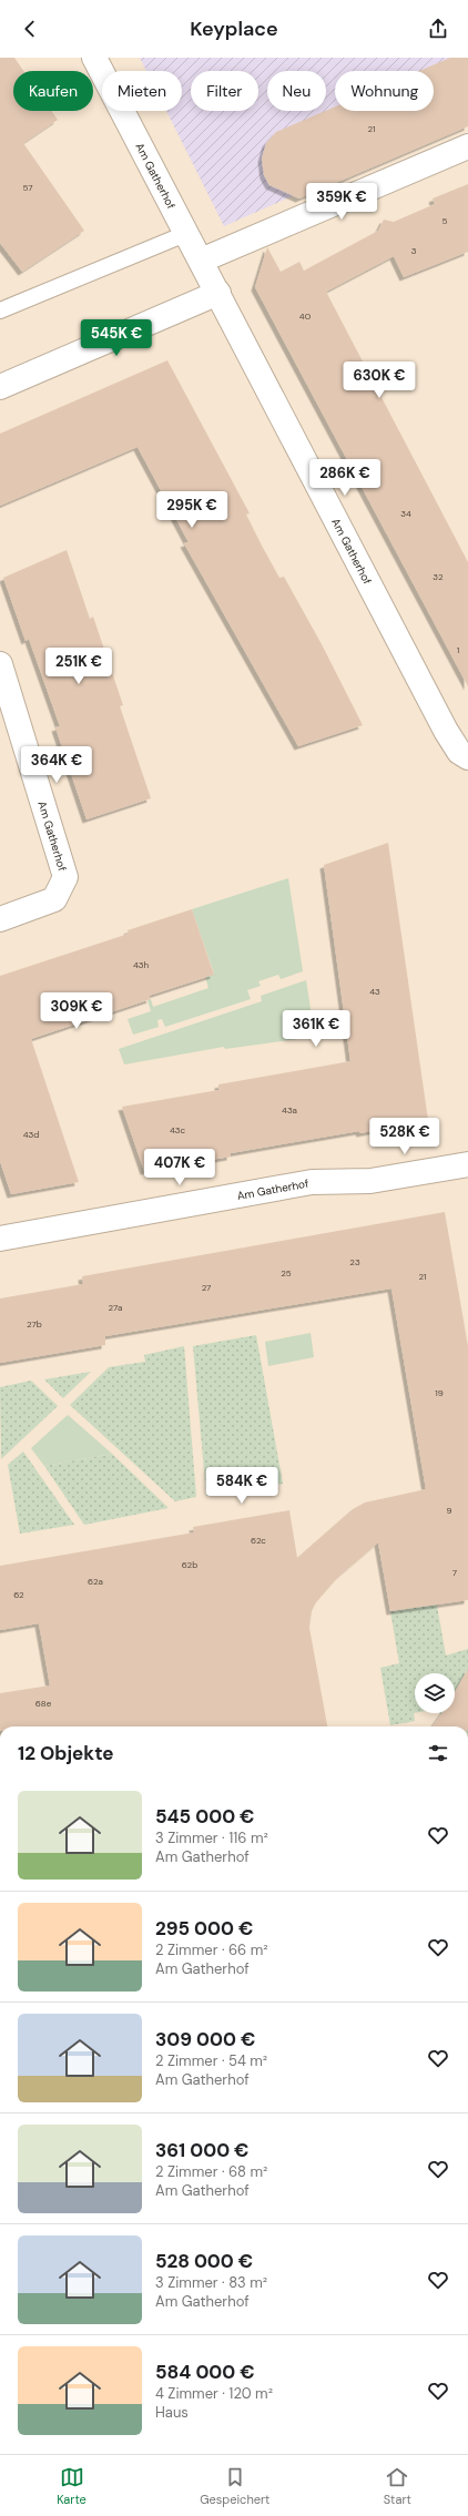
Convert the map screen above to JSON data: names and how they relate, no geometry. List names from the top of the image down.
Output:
{
  "streets": {
    "street": ["Am Gatherhof"]
  },
  "house_numbers": [
    "21",
    "57",
    "5",
    "3",
    "40",
    "34",
    "32",
    "1",
    "43h",
    "43",
    "43a",
    "43c",
    "43d",
    "23",
    "25",
    "21",
    "27",
    "27a",
    "27b",
    "19",
    "9",
    "62c",
    "62b",
    "7",
    "62a",
    "62",
    "68e"
  ],
  "page": {
    "header": "Keyplace",
    "chip": [
      "Kaufen",
      "Mieten",
      "Filter",
      "Neu",
      "Wohnung"
    ],
    "price": [
      "359K €",
      "545K €",
      "630K €",
      "286K €",
      "295K €",
      "251K €",
      "364K €",
      "309K €",
      "361K €",
      "528K €",
      "407K €",
      "584K €"
    ],
    "heading": "12 Objekte",
    "list": [
      {
        "name": "545 000 €",
        "note": "3 Zimmer · 116 m² · Am Gatherhof"
      },
      {
        "name": "295 000 €",
        "note": "2 Zimmer · 66 m² · Am Gatherhof"
      },
      {
        "name": "309 000 €",
        "note": "2 Zimmer · 54 m² · Am Gatherhof"
      },
      {
        "name": "361 000 €",
        "note": "2 Zimmer · 68 m² · Am Gatherhof"
      },
      {
        "name": "528 000 €",
        "note": "3 Zimmer · 83 m² · Am Gatherhof"
      },
      {
        "name": "584 000 €",
        "note": "4 Zimmer · 120 m² · Haus"
      }
    ],
    "tabs": ["Karte", "Gespeichert", "Start"]
  }
}
